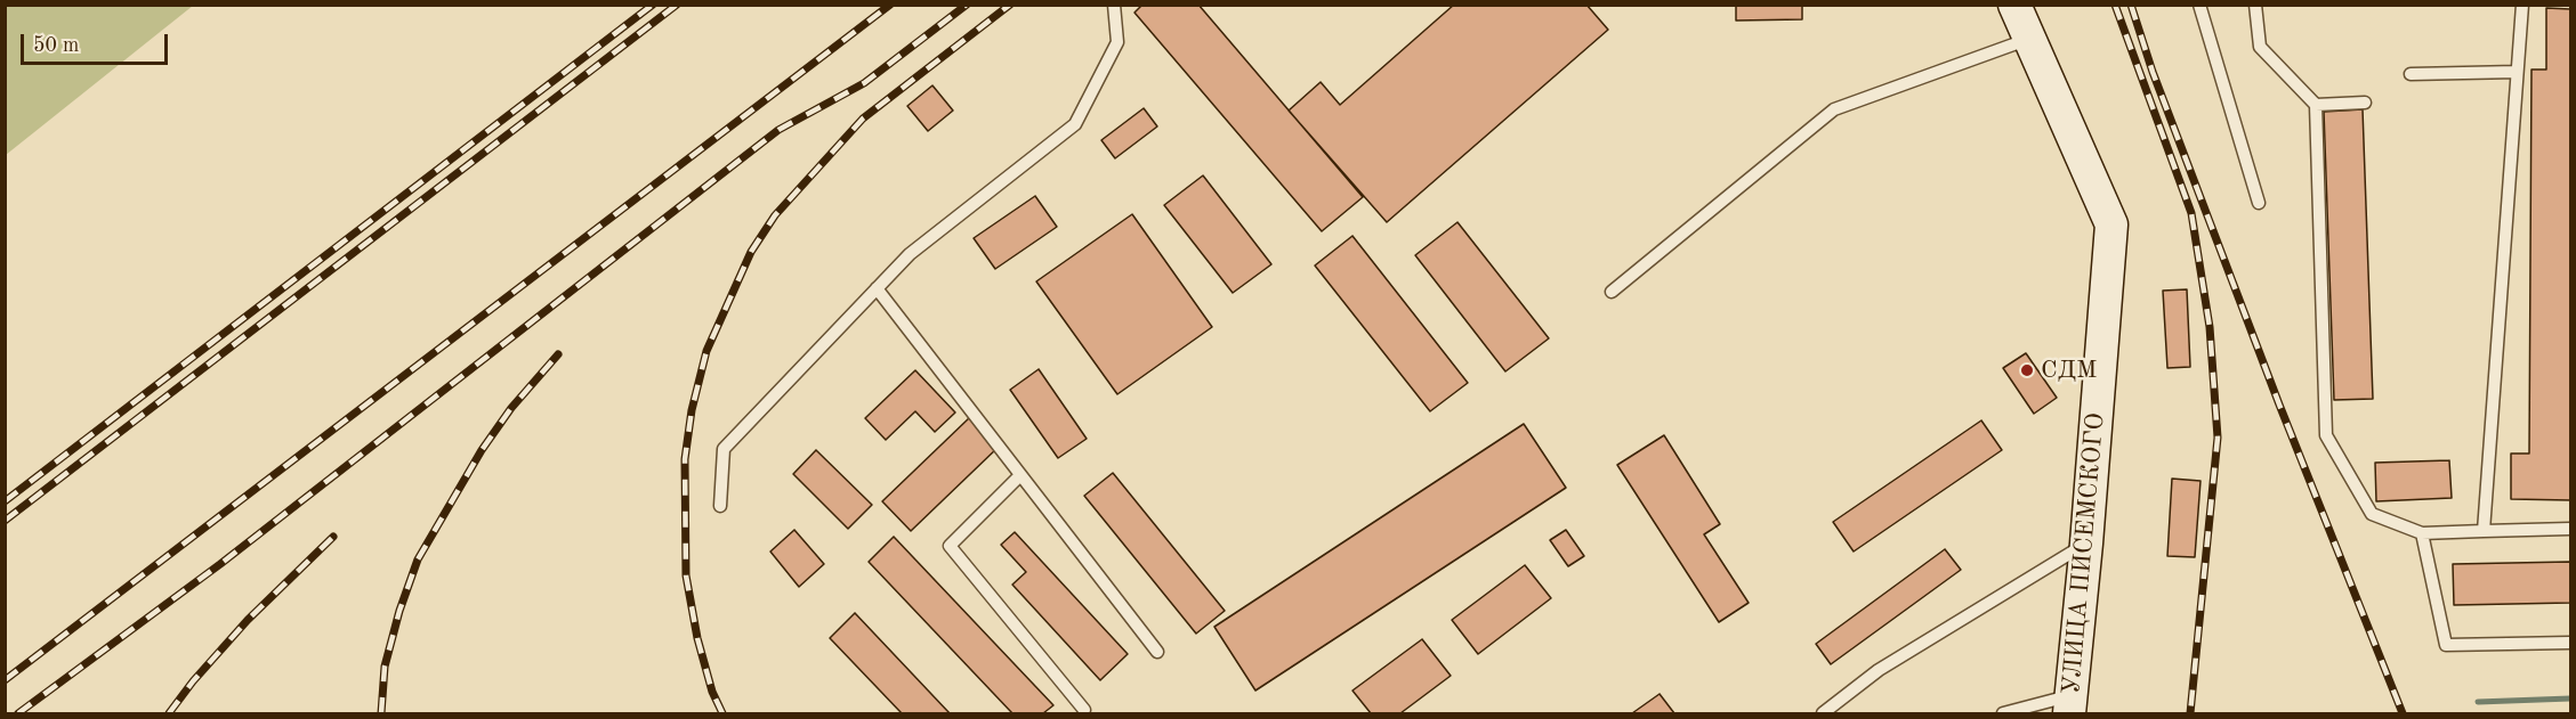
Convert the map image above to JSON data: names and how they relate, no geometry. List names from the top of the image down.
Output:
{
  "streets": {
    "street": ["УЛИЦА ПИСЕМСКОГО"]
  },
  "places": ["СДМ"],
  "scale_bar": "50 m"
}
